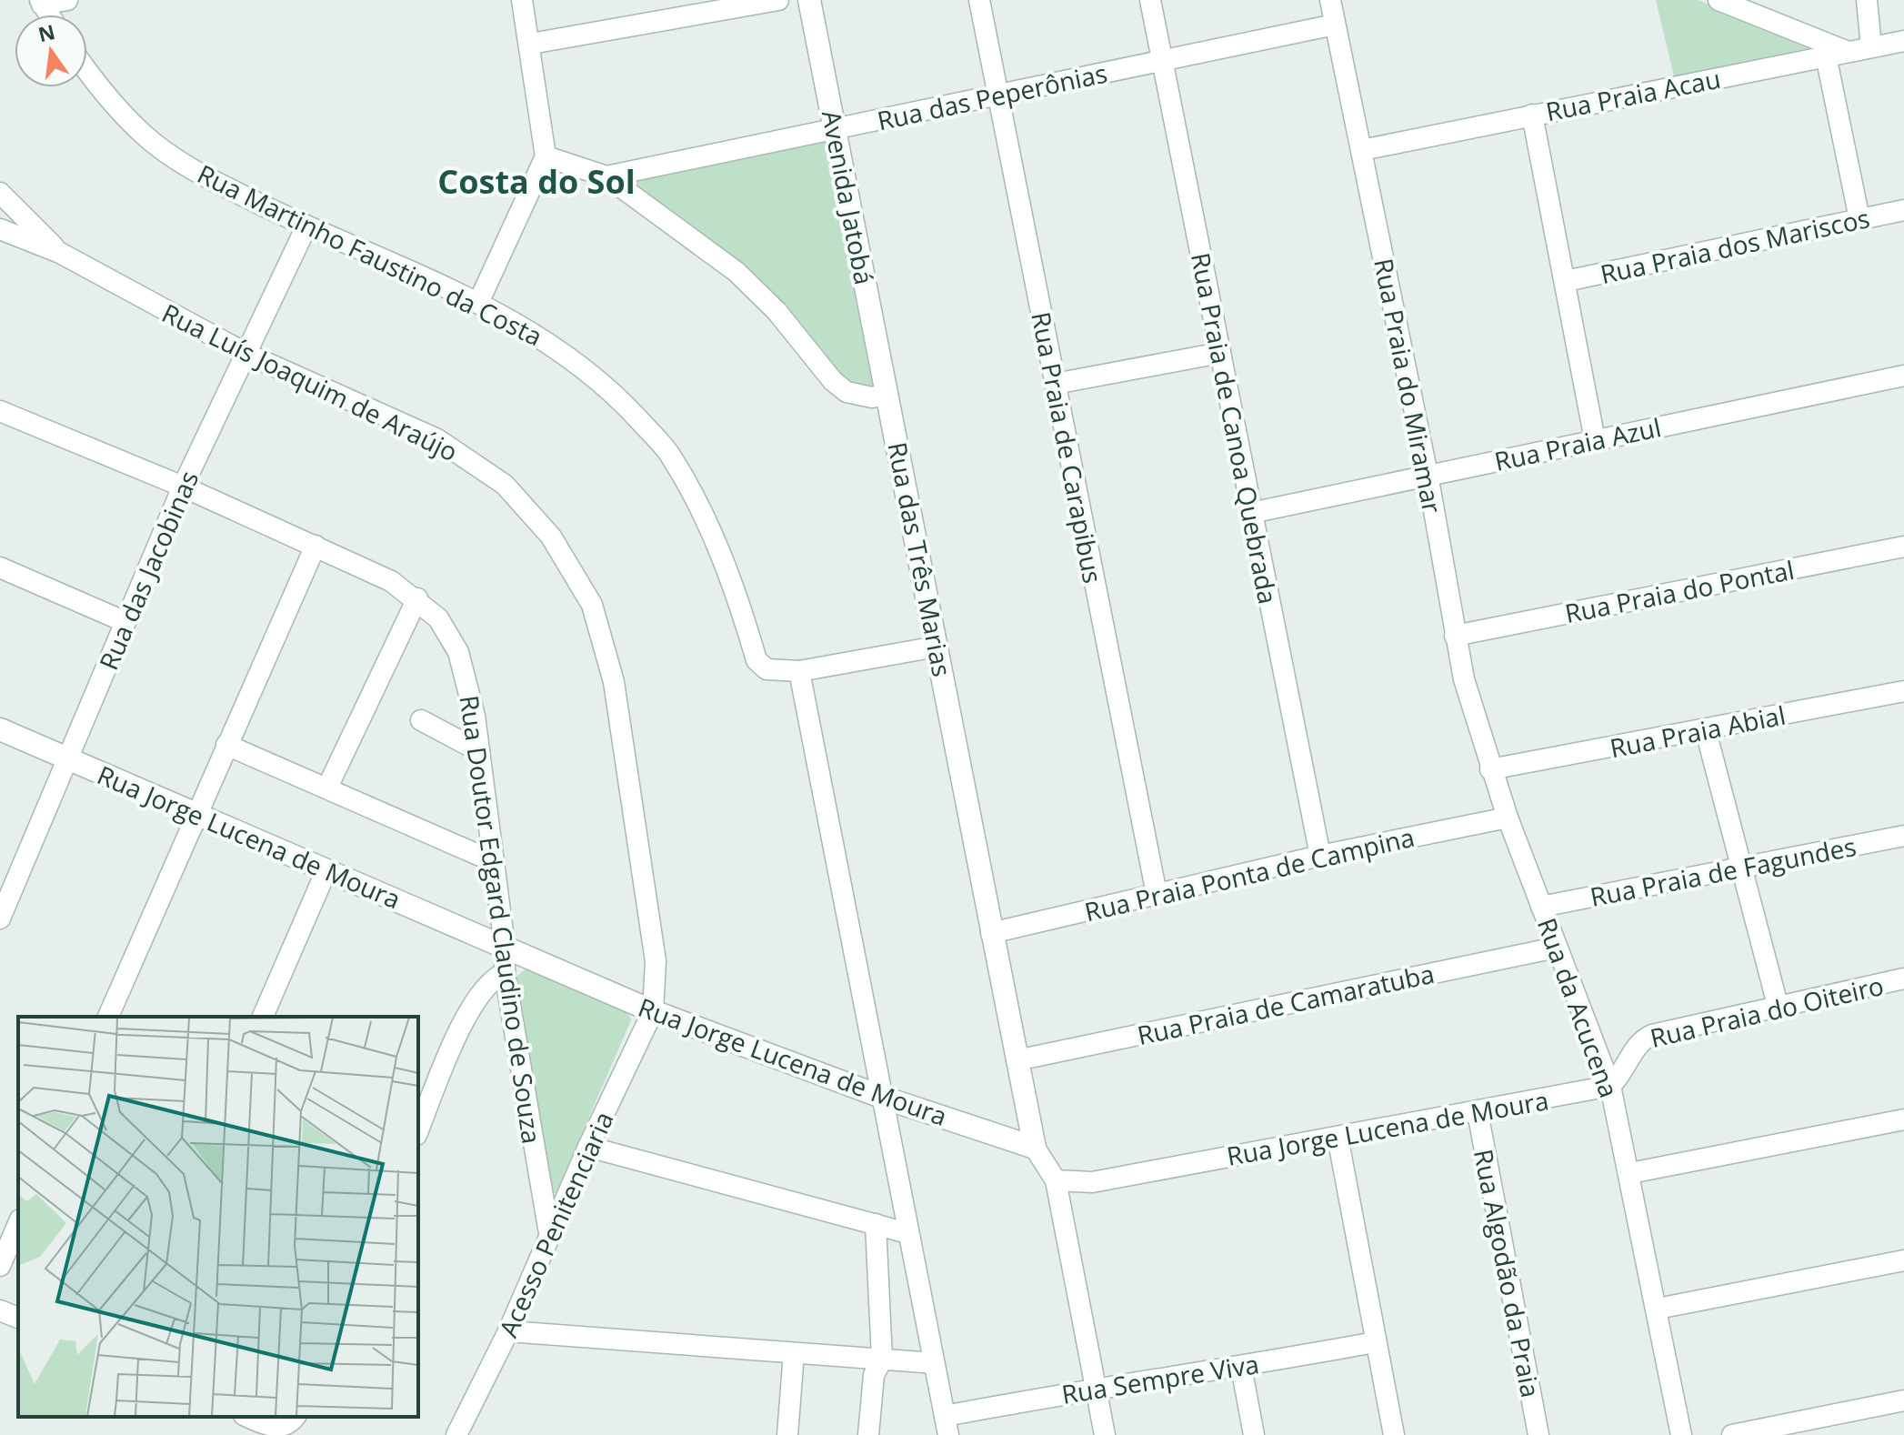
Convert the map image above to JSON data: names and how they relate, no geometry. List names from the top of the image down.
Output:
{
  "streets": {
    "street": [
      "Rua Praia Acau",
      "Rua das Peperônias",
      "Avenida Jatobá",
      "Rua Praia dos Mariscos",
      "Rua Martinho Faustino da Costa",
      "Rua Luís Joaquim de Araújo",
      "Rua Praia do Miramar",
      "Rua Praia de Canoa Quebrada",
      "Rua Praia Azul",
      "Rua Praia de Carapibus",
      "Rua das Três Marias",
      "Rua das Jacobinas",
      "Rua Praia do Pontal",
      "Rua Praia Abial",
      "Rua Jorge Lucena de Moura",
      "Rua Praia de Fagundes",
      "Rua Praia Ponta de Campina",
      "Rua Doutor Edgard Claudino de Souza",
      "Rua Praia de Camaratuba",
      "Rua da Acucena",
      "Rua Praia do Oiteiro",
      "Acesso Penitenciaria",
      "Rua Algodão da Praia",
      "Rua Sempre Viva"
    ]
  },
  "crossings": [
    ["Rua Praia Acau", "Rua Praia do Miramar"],
    ["Rua das Peperônias", "Avenida Jatobá"],
    ["Rua das Peperônias", "Rua Praia do Miramar"],
    ["Rua das Peperônias", "Rua Praia de Canoa Quebrada"],
    ["Rua das Peperônias", "Rua Praia de Carapibus"],
    ["Avenida Jatobá", "Rua das Três Marias"],
    ["Rua Martinho Faustino da Costa", "Rua das Três Marias"],
    ["Rua Martinho Faustino da Costa", "Rua das Jacobinas"],
    ["Rua Luís Joaquim de Araújo", "Rua das Jacobinas"],
    ["Rua Luís Joaquim de Araújo", "Rua Jorge Lucena de Moura"],
    ["Rua Luís Joaquim de Araújo", "Acesso Penitenciaria"],
    ["Rua Praia do Miramar", "Rua Praia Azul"],
    ["Rua Praia do Miramar", "Rua Praia do Pontal"],
    ["Rua Praia do Miramar", "Rua Praia Abial"],
    ["Rua Praia do Miramar", "Rua da Acucena"],
    ["Rua Praia de Canoa Quebrada", "Rua Praia Azul"],
    ["Rua Praia de Canoa Quebrada", "Rua Praia Ponta de Campina"],
    ["Rua Praia de Carapibus", "Rua Praia Ponta de Campina"],
    ["Rua das Três Marias", "Rua Jorge Lucena de Moura"],
    ["Rua das Três Marias", "Rua Praia Ponta de Campina"],
    ["Rua das Três Marias", "Rua Praia de Camaratuba"],
    ["Rua das Jacobinas", "Rua Jorge Lucena de Moura"],
    ["Rua das Jacobinas", "Rua Doutor Edgard Claudino de Souza"],
    ["Rua Praia Abial", "Rua da Acucena"],
    ["Rua Jorge Lucena de Moura", "Rua Doutor Edgard Claudino de Souza"],
    ["Rua Jorge Lucena de Moura", "Rua da Acucena"],
    ["Rua Jorge Lucena de Moura", "Rua Praia do Oiteiro"],
    ["Rua Jorge Lucena de Moura", "Acesso Penitenciaria"],
    ["Rua Jorge Lucena de Moura", "Rua Algodão da Praia"],
    ["Rua Praia de Fagundes", "Rua da Acucena"],
    ["Rua Praia Ponta de Campina", "Rua da Acucena"],
    ["Rua Doutor Edgard Claudino de Souza", "Acesso Penitenciaria"],
    ["Rua Praia de Camaratuba", "Rua da Acucena"],
    ["Rua da Acucena", "Rua Praia do Oiteiro"]
  ],
  "districts": ["Costa do Sol"],
  "north": "top"
}
